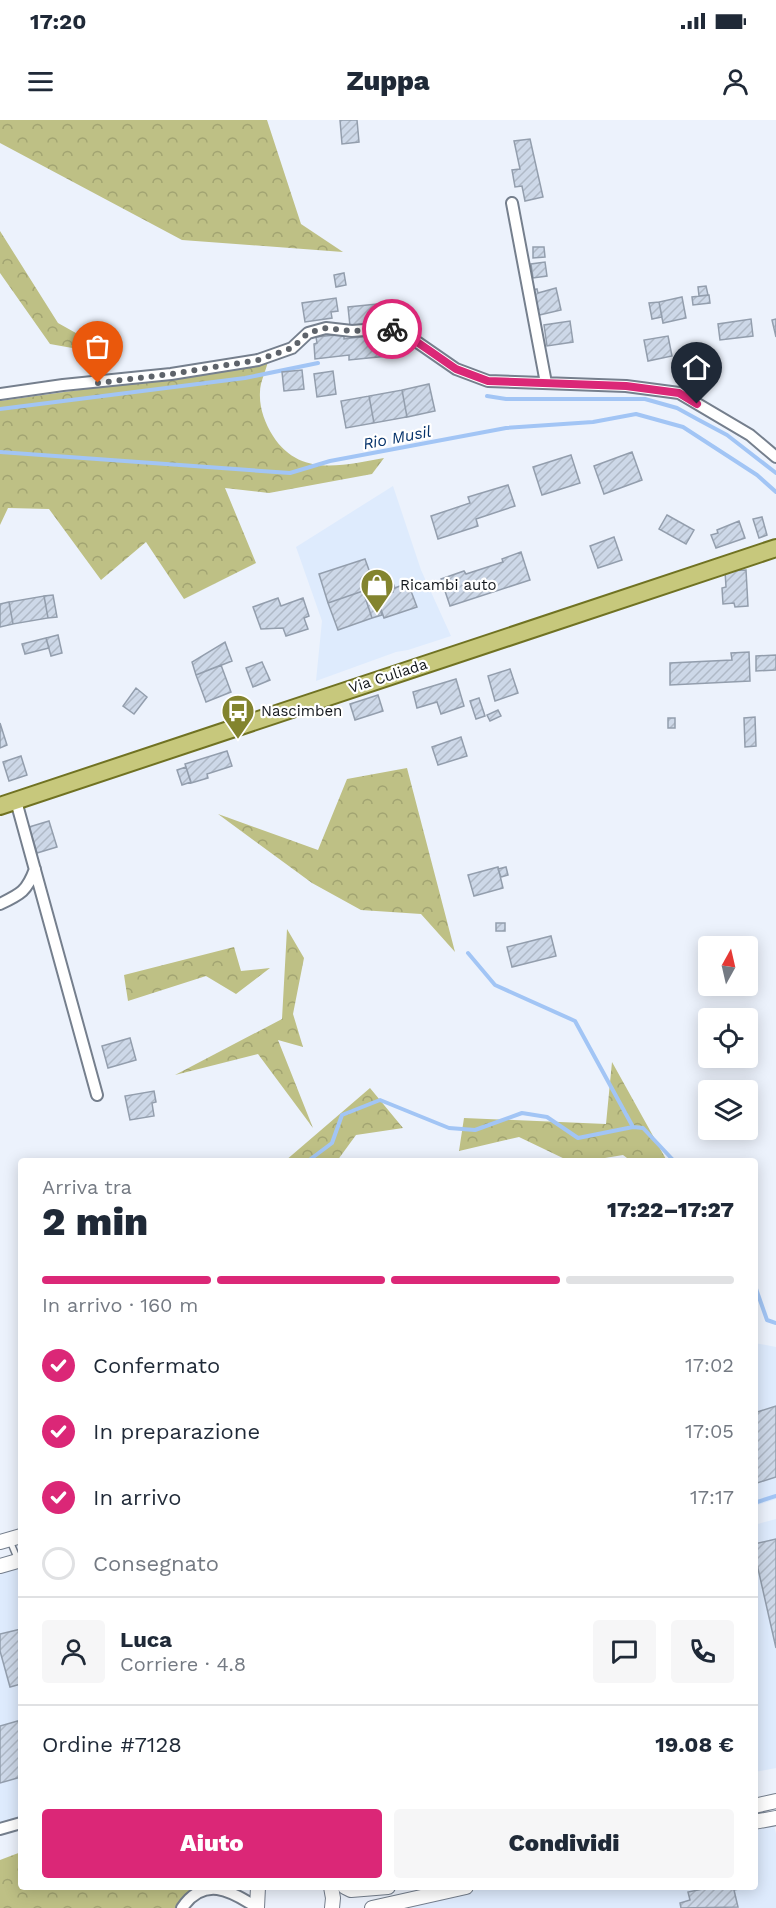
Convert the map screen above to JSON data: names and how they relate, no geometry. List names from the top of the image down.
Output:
{
  "streets": {
    "main road": ["Via Culiada"]
  },
  "water": ["Rio Musil"],
  "places": {
    "shop": ["Ricambi auto"],
    "bus stop": ["Nascimben"]
  },
  "north": "top",
  "page": {
    "status": "17:20",
    "header": "Zuppa",
    "heading": ["2 min", "Arriva tra", "17:22–17:27"],
    "panel": [
      "Luca",
      "Corriere · 4.8",
      "Ordine #7128",
      "19.08 €"
    ],
    "bar": "In arrivo · 160 m",
    "list": [
      ["Confermato", "17:02"],
      ["In preparazione", "17:05"],
      ["In arrivo", "17:17"],
      "Consegnato"
    ],
    "buttons": ["Aiuto", "Condividi"]
  }
}
